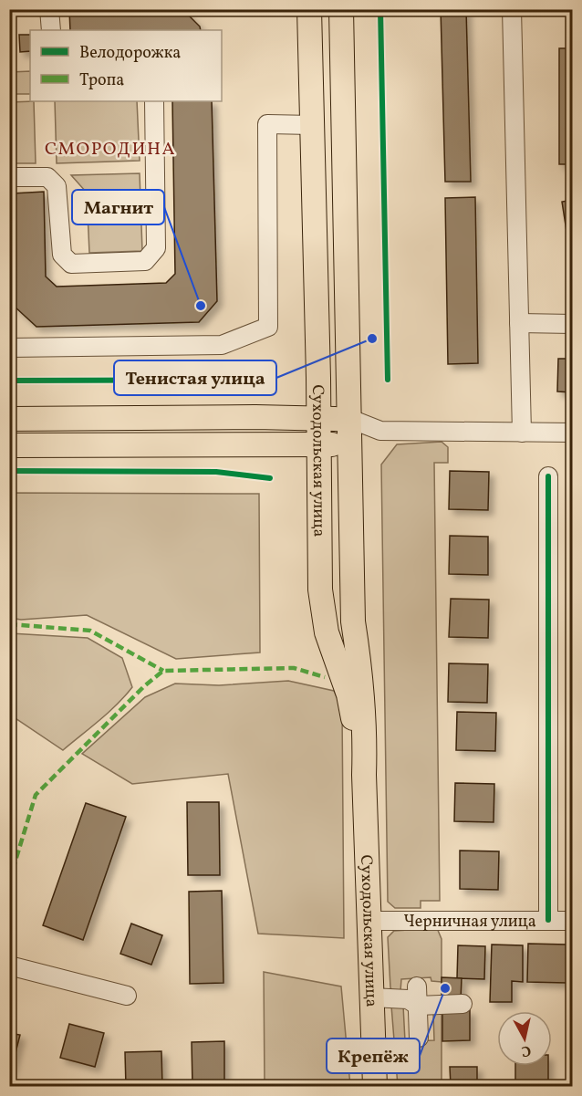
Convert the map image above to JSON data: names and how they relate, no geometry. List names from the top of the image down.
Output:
{
  "streets": {
    "main road": ["Суходольская улица"],
    "street": ["Черничная улица"]
  },
  "crossings": [
    ["Суходольская улица", "Черничная улица"]
  ],
  "districts": ["СМОРОДИНА"],
  "places": ["Магнит", "Тенистая улица", "Крепёж"],
  "legend": ["Велодорожка", "Тропа"],
  "north": "bottom"
}
